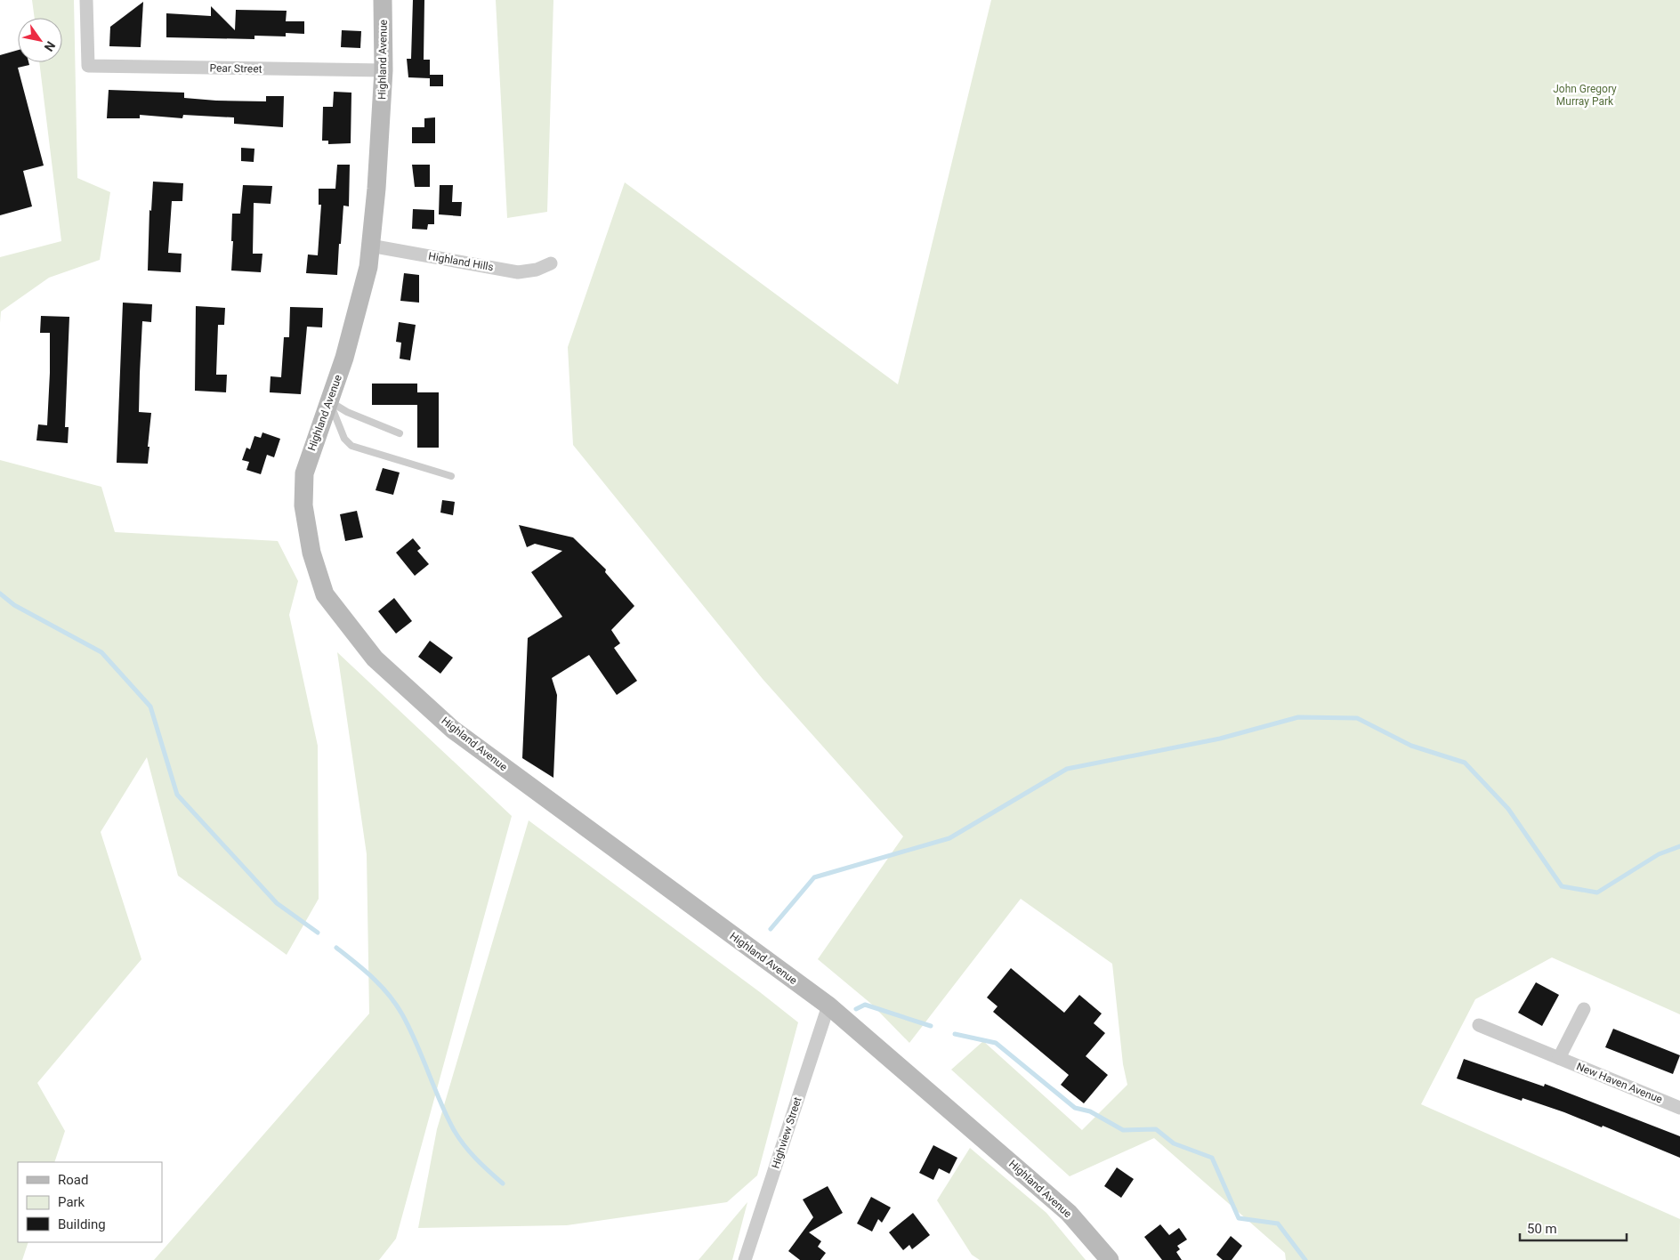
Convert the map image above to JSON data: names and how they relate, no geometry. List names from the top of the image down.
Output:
{
  "streets": {
    "main road": ["Highland Avenue"],
    "street": [
      "Pear Street",
      "Highland Hills",
      "New Haven Avenue",
      "Highview Street"
    ]
  },
  "crossings": [
    ["Highland Avenue", "Pear Street"],
    ["Highland Avenue", "Highland Hills"],
    ["Highland Avenue", "Highview Street"]
  ],
  "parks": ["John Gregory Murray Park"],
  "legend": ["Road", "Park", "Building"],
  "scale_bar": "50 m",
  "north": "bottom right"
}
